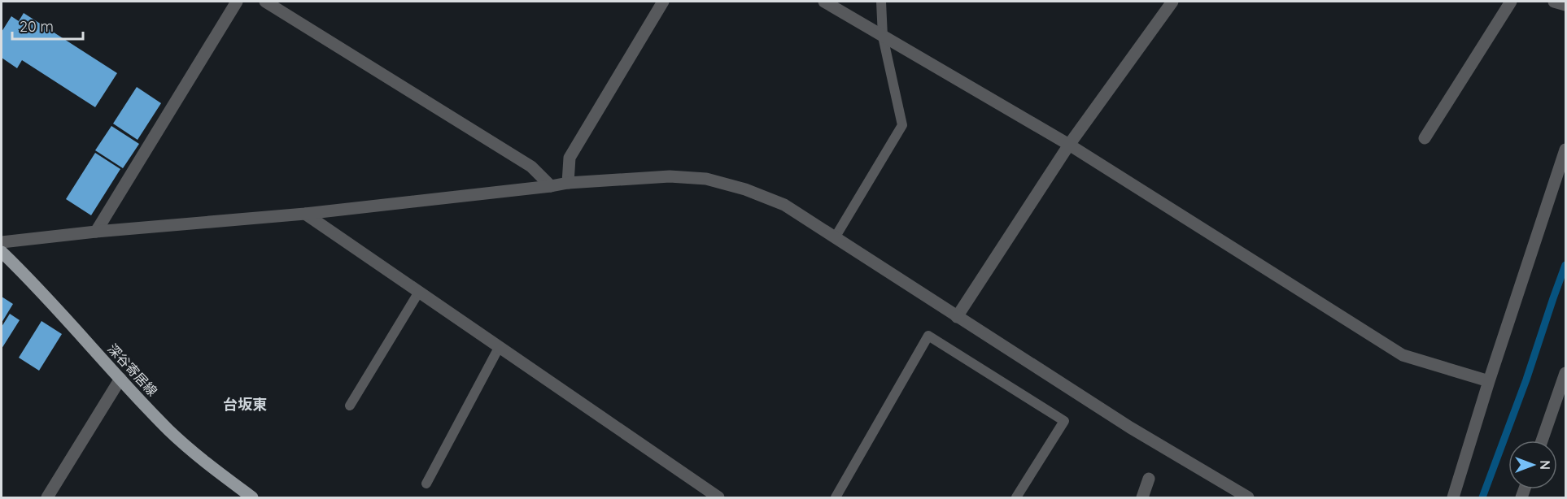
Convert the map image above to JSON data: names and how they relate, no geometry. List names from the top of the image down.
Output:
{
  "streets": {
    "main road": ["深谷寄居線"]
  },
  "districts": ["台坂東"],
  "scale_bar": "20 m",
  "north": "right"
}
